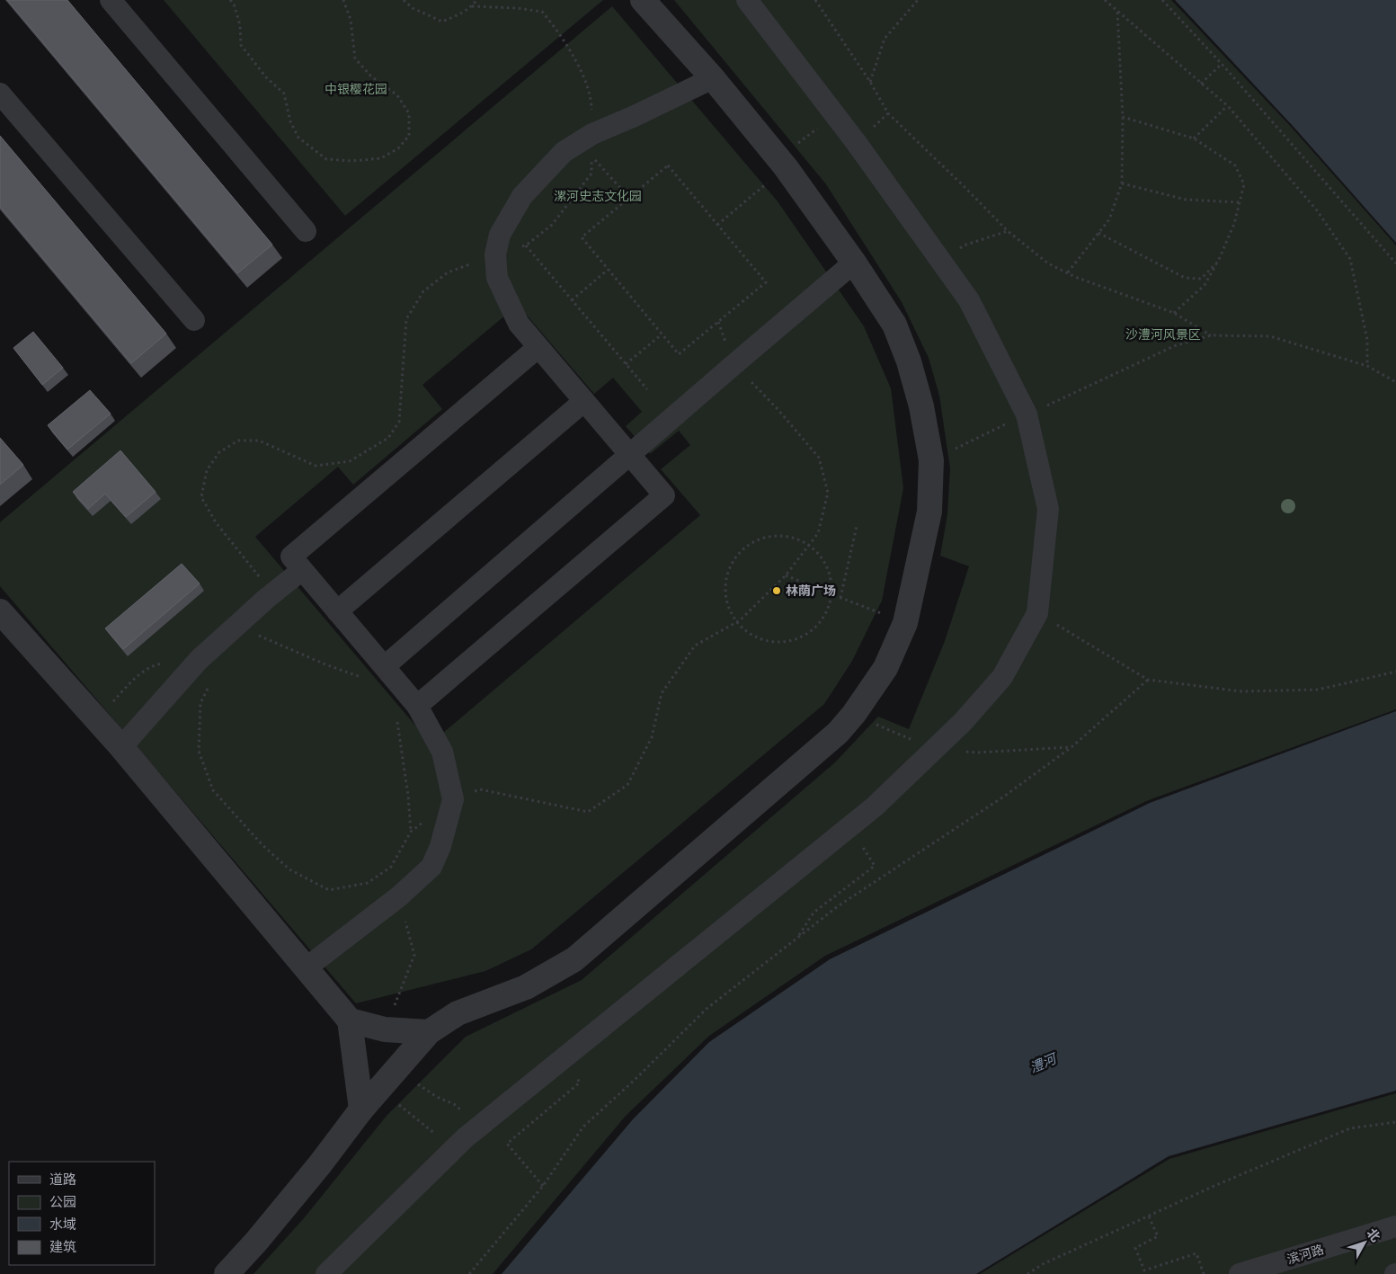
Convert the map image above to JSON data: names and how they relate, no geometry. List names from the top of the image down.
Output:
{
  "streets": {
    "street": ["滨河路"]
  },
  "water": ["澧河"],
  "parks": ["中银樱花园", "漯河史志文化园", "沙澧河风景区"],
  "places": ["林荫广场"],
  "legend": [
    "道路",
    "公园",
    "水域",
    "建筑"
  ],
  "north": "top right"
}
